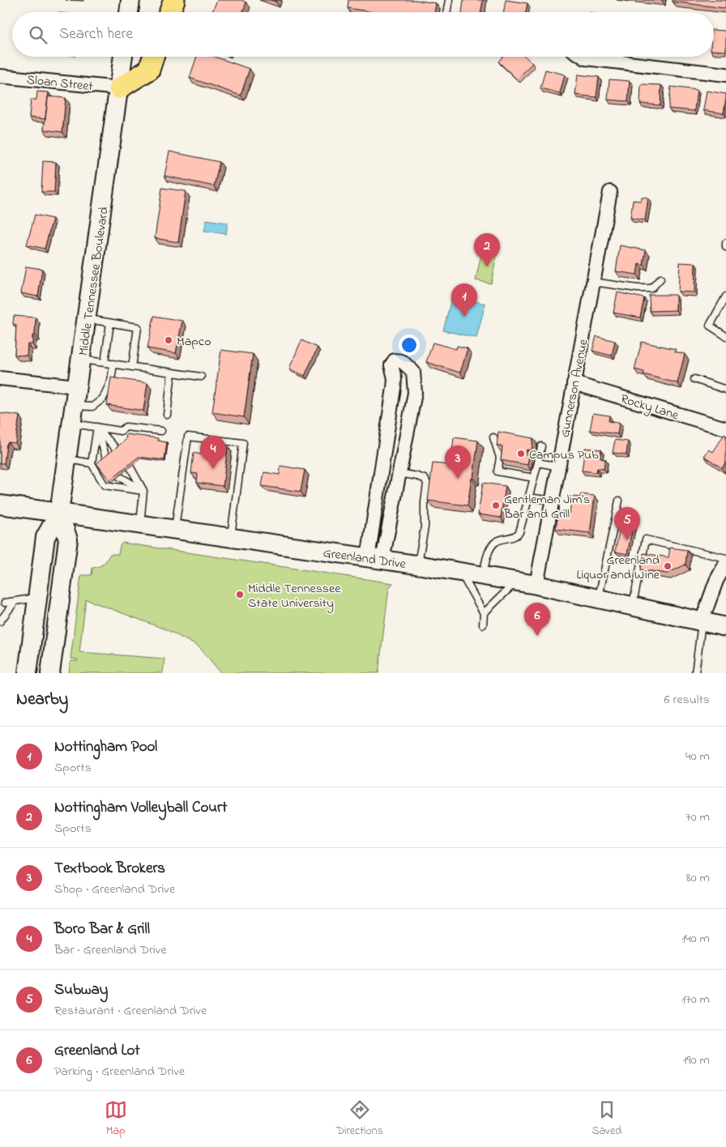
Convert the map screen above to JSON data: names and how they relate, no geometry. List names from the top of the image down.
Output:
{
  "streets": {
    "main road": ["Middle Tennessee Boulevard", "Greenland Drive"],
    "street": ["Sloan Street", "Gunnerson Avenue", "Rocky Lane"]
  },
  "crossings": [
    ["Sloan Street", "Middle Tennessee Boulevard"],
    ["Middle Tennessee Boulevard", "Greenland Drive"],
    ["Gunnerson Avenue", "Rocky Lane"],
    ["Gunnerson Avenue", "Greenland Drive"]
  ],
  "places": [
    "Mapco",
    "Campus Pub",
    "Gentleman Jim's Bar and Grill",
    "Greenland Liquor and Wine",
    "Middle Tennessee State University"
  ],
  "page": {
    "search": "Search here",
    "pins": [
      "2",
      "1",
      "4",
      "3",
      "5",
      "6"
    ],
    "heading": ["Nearby", "6 results"],
    "list": [
      {
        "mark": "1",
        "name": "Nottingham Pool",
        "note": "Sports",
        "value": "40 m"
      },
      {
        "mark": "2",
        "name": "Nottingham Volleyball Court",
        "note": "Sports",
        "value": "70 m"
      },
      {
        "mark": "3",
        "name": "Textbook Brokers",
        "note": "Shop · Greenland Drive",
        "value": "80 m"
      },
      {
        "mark": "4",
        "name": "Boro Bar & Grill",
        "note": "Bar · Greenland Drive",
        "value": "140 m"
      },
      {
        "mark": "5",
        "name": "Subway",
        "note": "Restaurant · Greenland Drive",
        "value": "170 m"
      },
      {
        "mark": "6",
        "name": "Greenland Lot",
        "note": "Parking · Greenland Drive",
        "value": "190 m"
      }
    ],
    "nav": ["Map", "Directions", "Saved"]
  }
}
